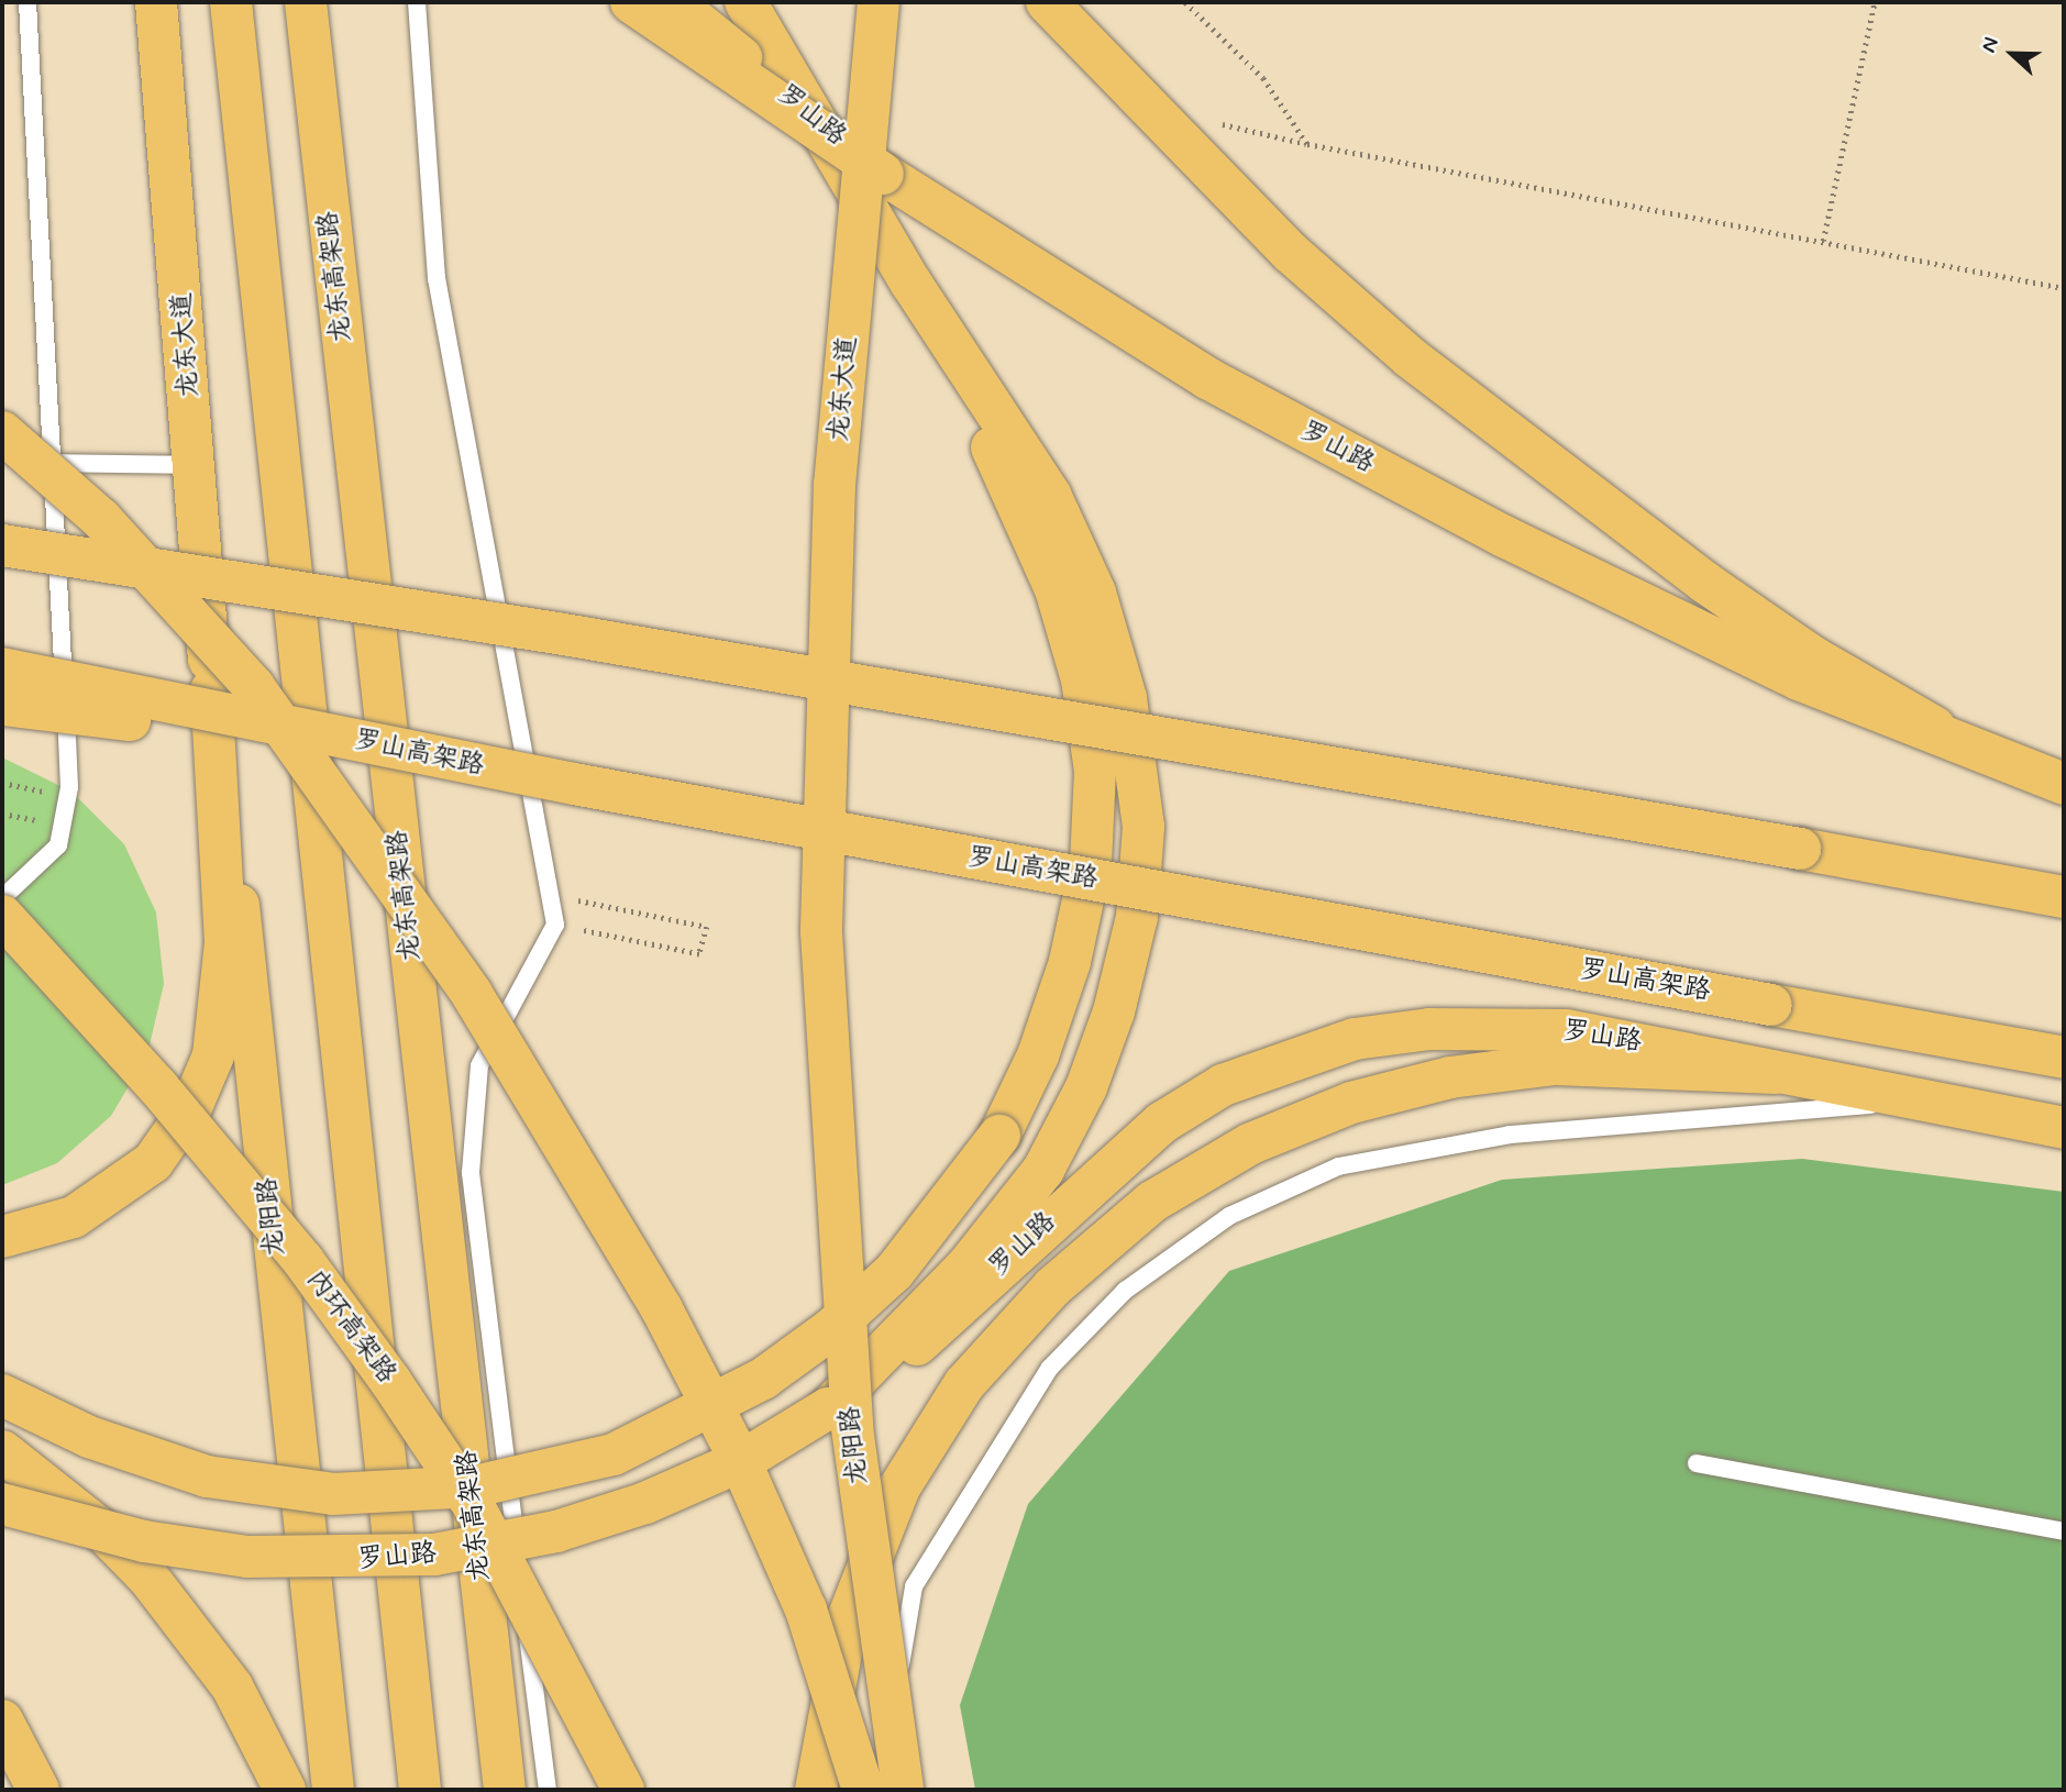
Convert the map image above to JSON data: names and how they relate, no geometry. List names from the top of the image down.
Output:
{
  "streets": {
    "main road": [
      "罗山路",
      "龙东高架路",
      "龙东大道",
      "罗山高架路",
      "龙阳路",
      "内环高架路"
    ]
  },
  "crossings": [
    ["龙东大道", "龙阳路"]
  ],
  "north": "left"
}
